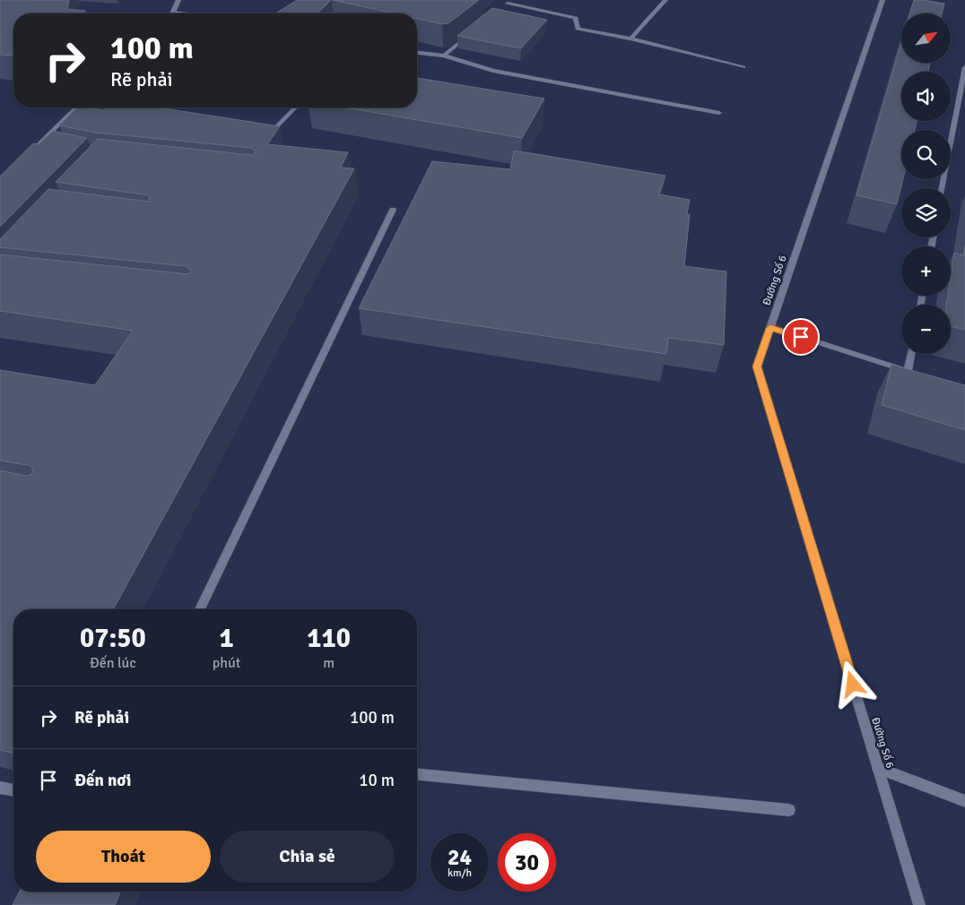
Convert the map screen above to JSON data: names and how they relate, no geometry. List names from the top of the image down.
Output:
{
  "streets": {
    "street": ["Đường Số 6"]
  },
  "north": "top right",
  "page": {
    "map_buttons": ["+", "−"],
    "turn": ["100 m", "Rẽ phải"],
    "eta": [
      "07:50",
      "Đến lúc",
      "1",
      "phút",
      "110",
      "m"
    ],
    "list": [
      {
        "name": "Rẽ phải",
        "value": "100 m"
      },
      {
        "name": "Đến nơi",
        "value": "10 m"
      }
    ],
    "buttons": ["Thoát", "Chia sẻ"],
    "speed": "24 km/h",
    "limit": "30"
  }
}
